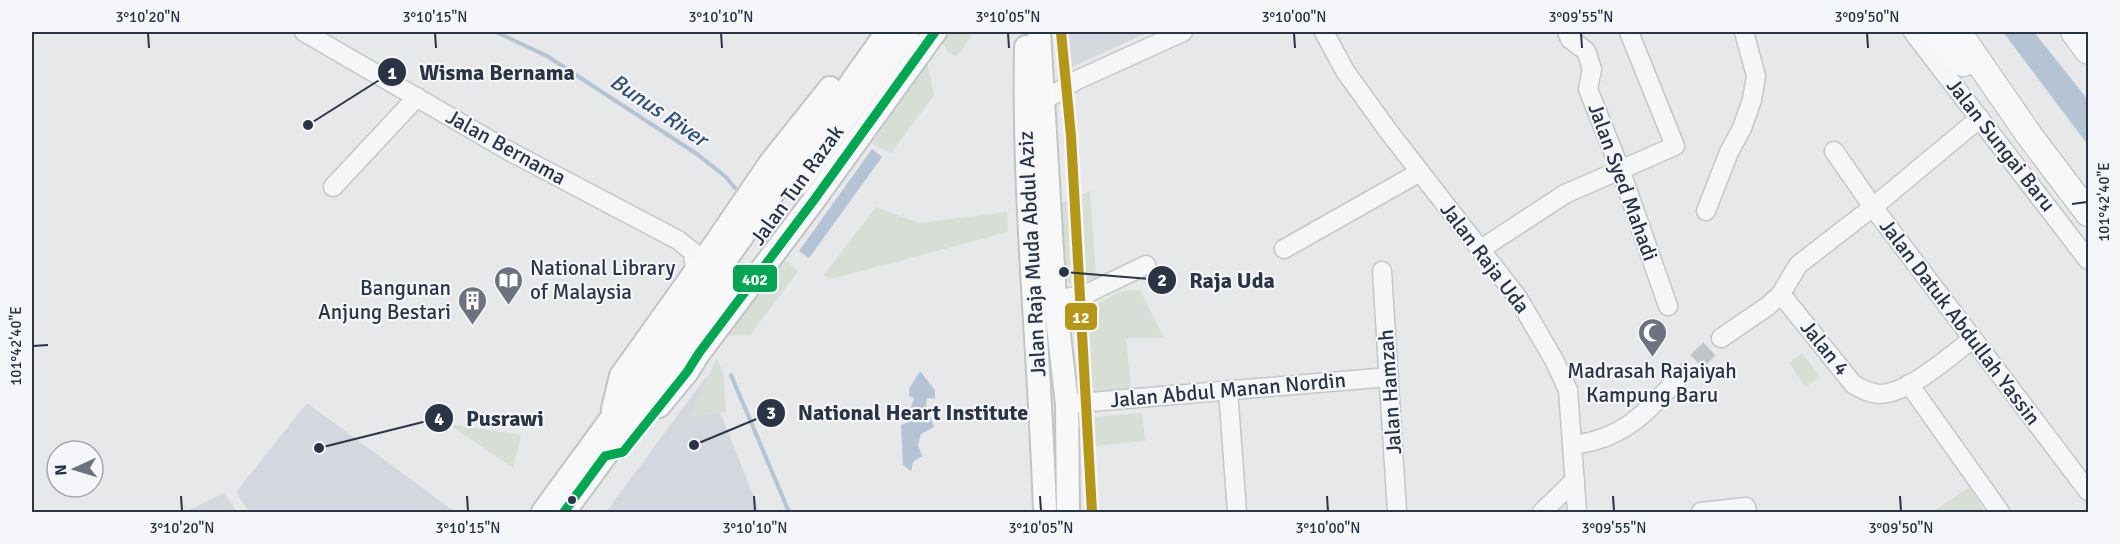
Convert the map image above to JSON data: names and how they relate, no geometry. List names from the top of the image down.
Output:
{
  "streets": {
    "main road": ["Jalan Tun Razak", "Jalan Raja Muda Abdul Aziz"],
    "street": [
      "Jalan Sungai Baru",
      "Jalan Bernama",
      "Jalan Syed Mahadi",
      "Jalan Raja Uda",
      "Jalan Datuk Abdullah Yassin",
      "Jalan 4",
      "Jalan Abdul Manan Nordin",
      "Jalan Hamzah"
    ]
  },
  "crossings": [
    ["Jalan Bernama", "Jalan Tun Razak"],
    ["Jalan Raja Muda Abdul Aziz", "Jalan Abdul Manan Nordin"],
    ["Jalan Datuk Abdullah Yassin", "Jalan 4"],
    ["Jalan Abdul Manan Nordin", "Jalan Hamzah"]
  ],
  "water": ["Bunus River"],
  "places": {
    "other": [
      "Wisma Bernama",
      "Raja Uda",
      "National Heart Institute",
      "Pusrawi"
    ],
    "library": ["National Library of Malaysia"],
    "building": ["Bangunan Anjung Bestari"],
    "mosque": ["Madrasah Rajaiyah Kampung Baru"]
  },
  "lines": ["transit line 12", "transit line 402"],
  "north": "left",
  "coordinates": [
    "3°10'20\"N",
    "3°10'15\"N",
    "3°10'10\"N",
    "3°10'05\"N",
    "3°10'00\"N",
    "3°09'55\"N",
    "3°09'50\"N",
    "101°42'40\"E"
  ]
}
